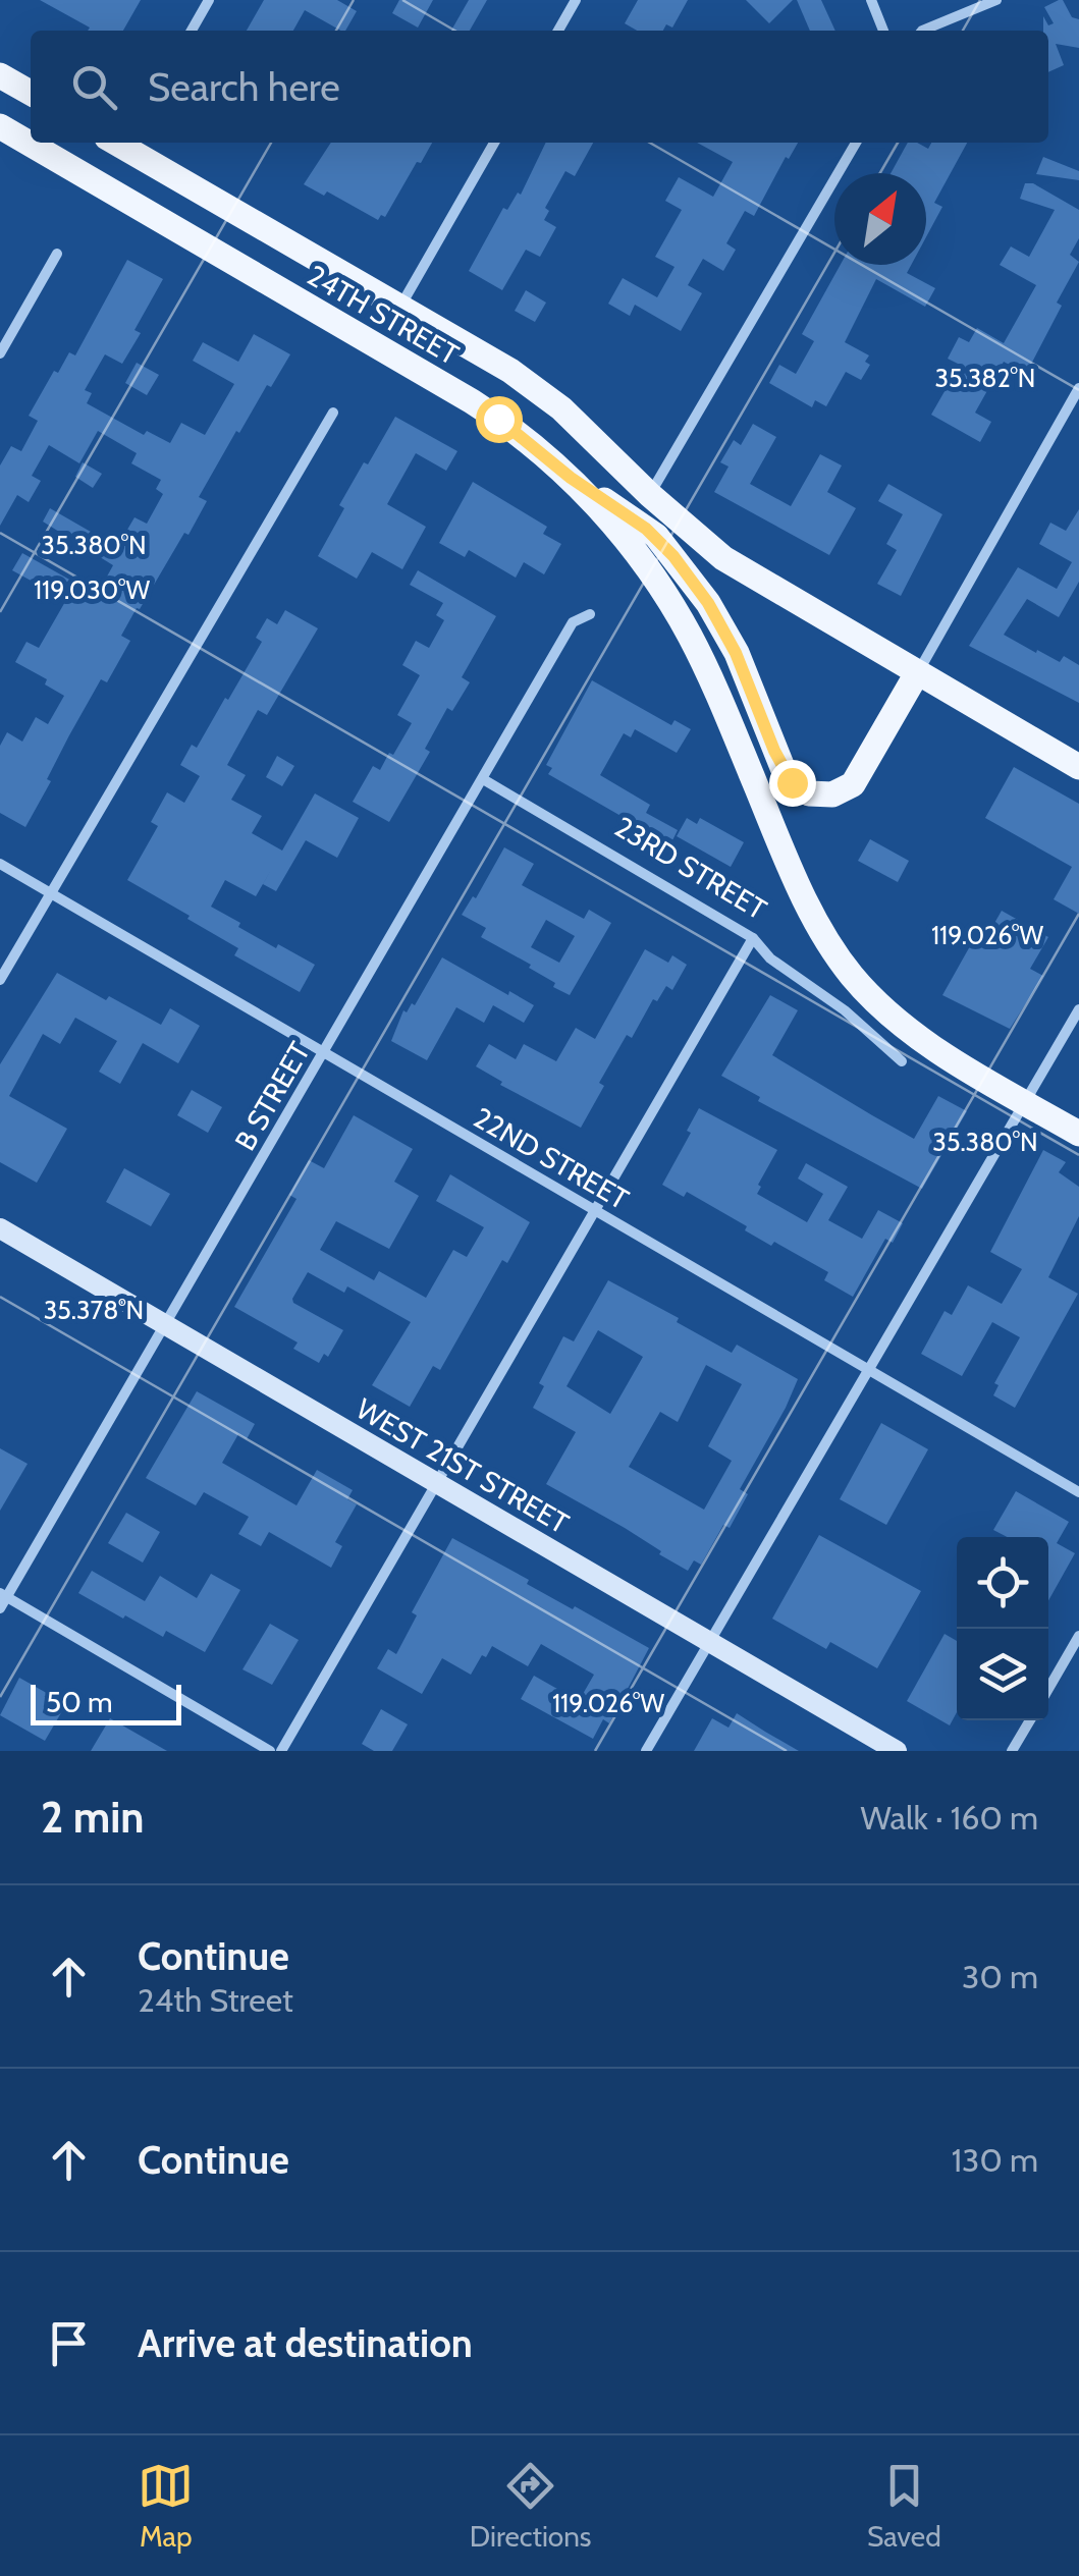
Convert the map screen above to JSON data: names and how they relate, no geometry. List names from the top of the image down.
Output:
{
  "streets": {
    "main road": ["24TH STREET"],
    "street": [
      "23RD STREET",
      "B STREET",
      "22ND STREET",
      "WEST 21ST STREET"
    ]
  },
  "crossings": [
    ["23RD STREET", "B STREET"],
    ["B STREET", "22ND STREET"],
    ["B STREET", "WEST 21ST STREET"]
  ],
  "scale_bar": "50 m",
  "north": "top right",
  "page": {
    "search": "Search here",
    "scale": "50 m",
    "heading": ["2 min", "Walk · 160 m"],
    "list": [
      ["Continue", "24th Street", "30 m"],
      ["Continue", "130 m"],
      "Arrive at destination"
    ],
    "nav": ["Map", "Directions", "Saved"]
  },
  "coordinates": [
    "35.382°N",
    "35.380°N",
    "119.030°W",
    "119.026°W",
    "35.378°N"
  ]
}
